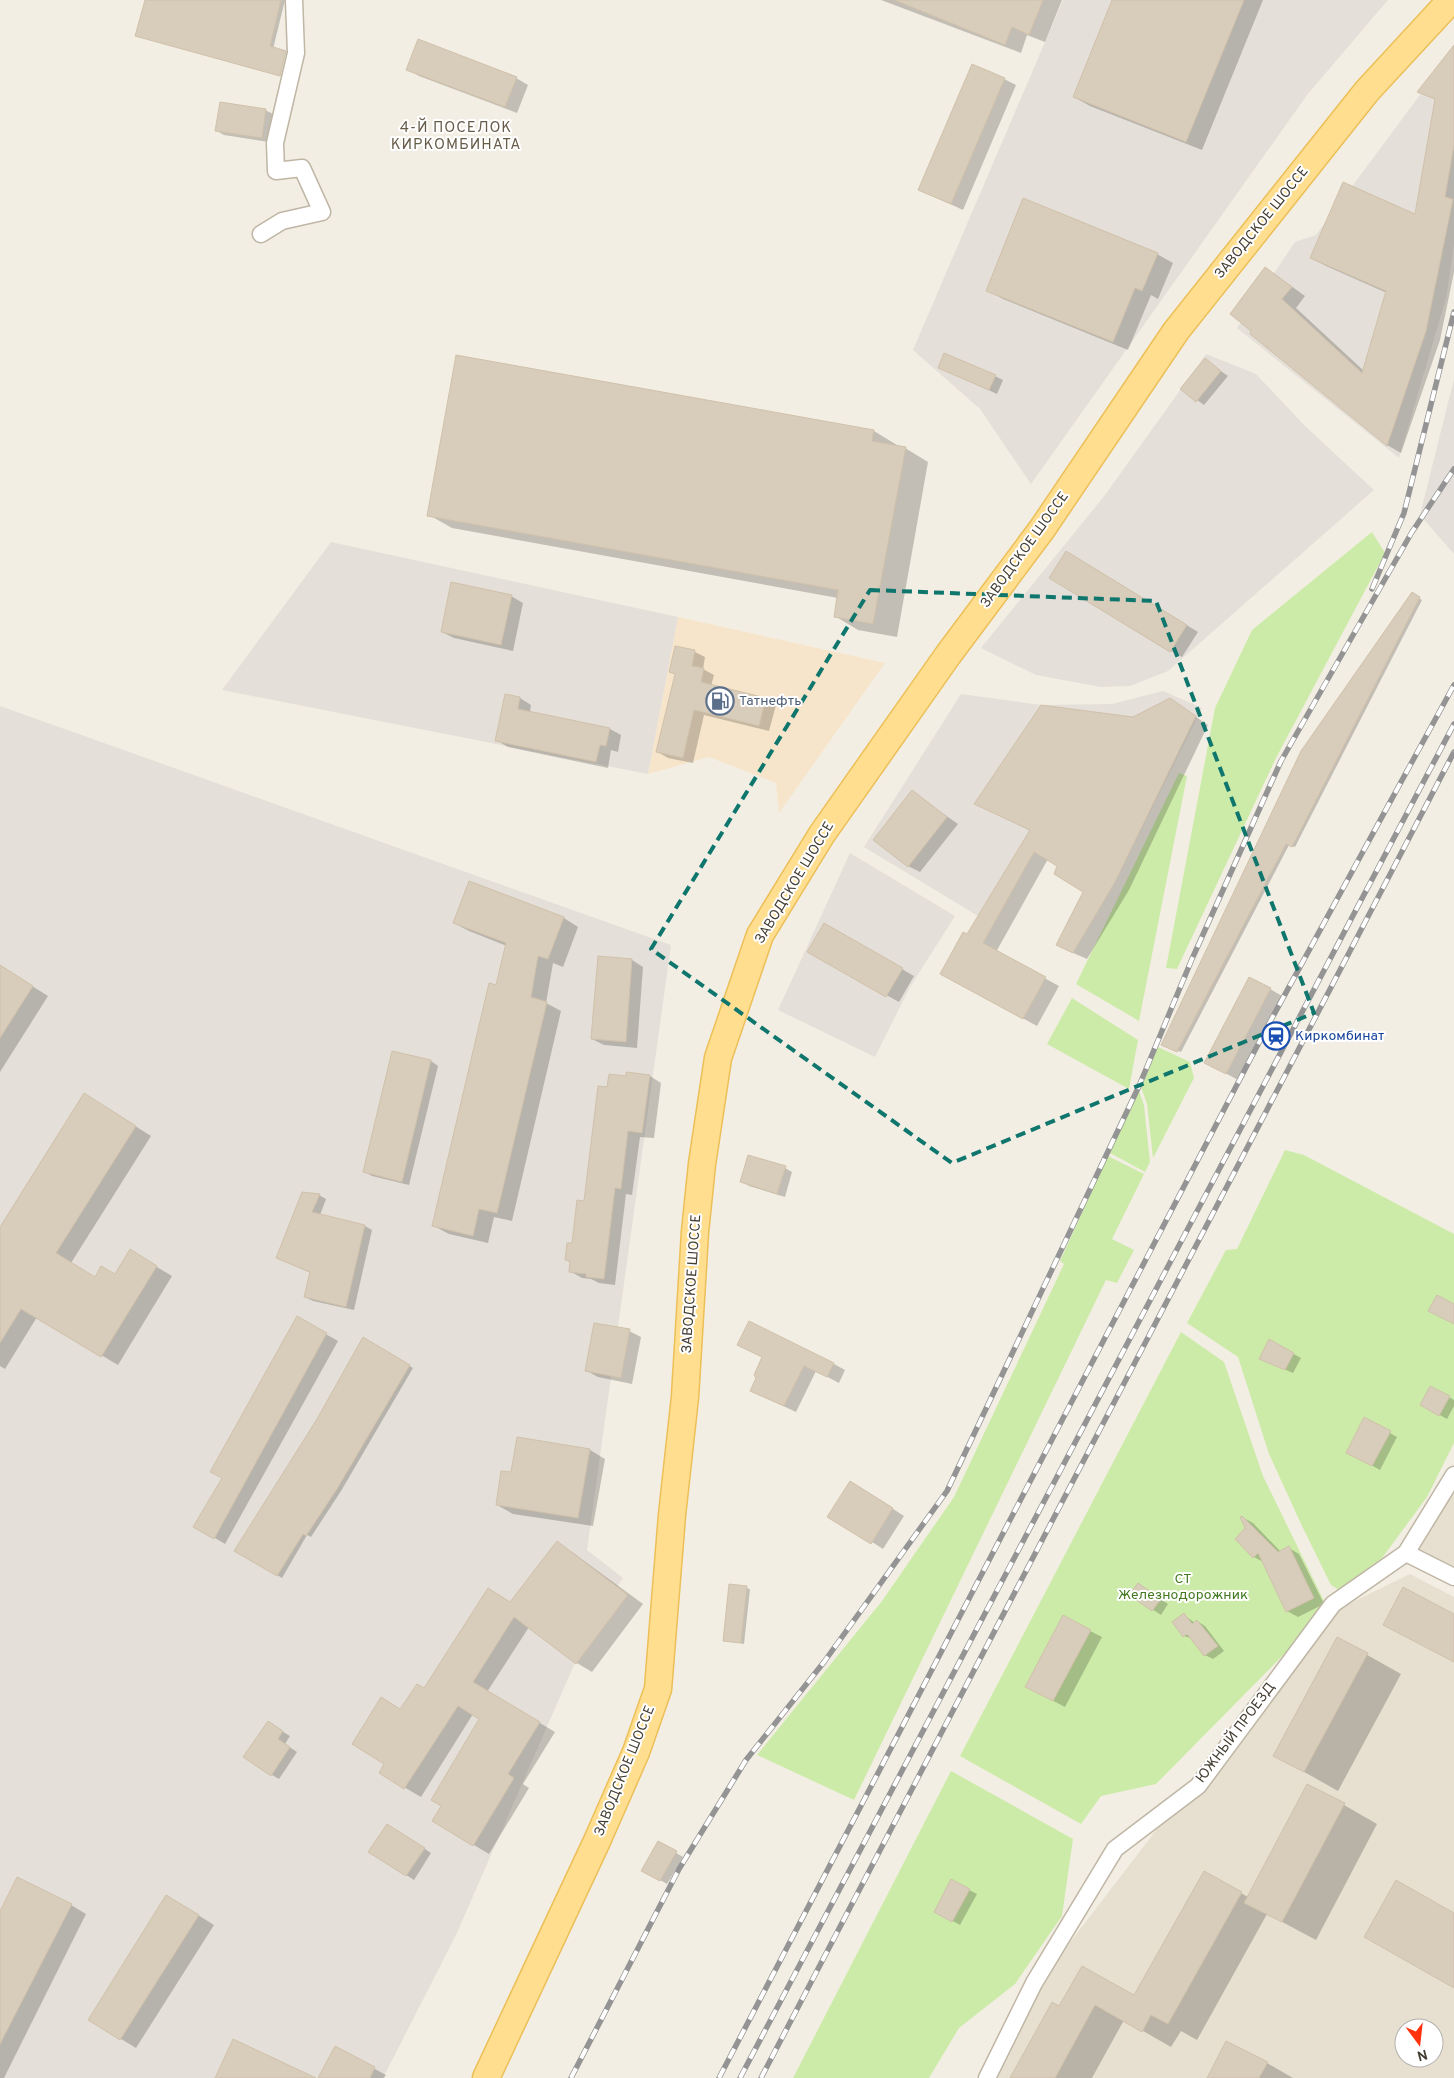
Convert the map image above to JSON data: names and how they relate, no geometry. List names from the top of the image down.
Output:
{
  "streets": {
    "main road": ["ЗАВОДСКОЕ ШОССЕ"],
    "street": ["ЮЖНЫЙ ПРОЕЗД"]
  },
  "districts": ["4-Й ПОСЕЛОК КИРКОМБИНАТА"],
  "parks": ["СТ Железнодорожник"],
  "places": {
    "fuel station": ["Татнефть"],
    "station": ["Киркомбинат"]
  },
  "north": "bottom"
}
